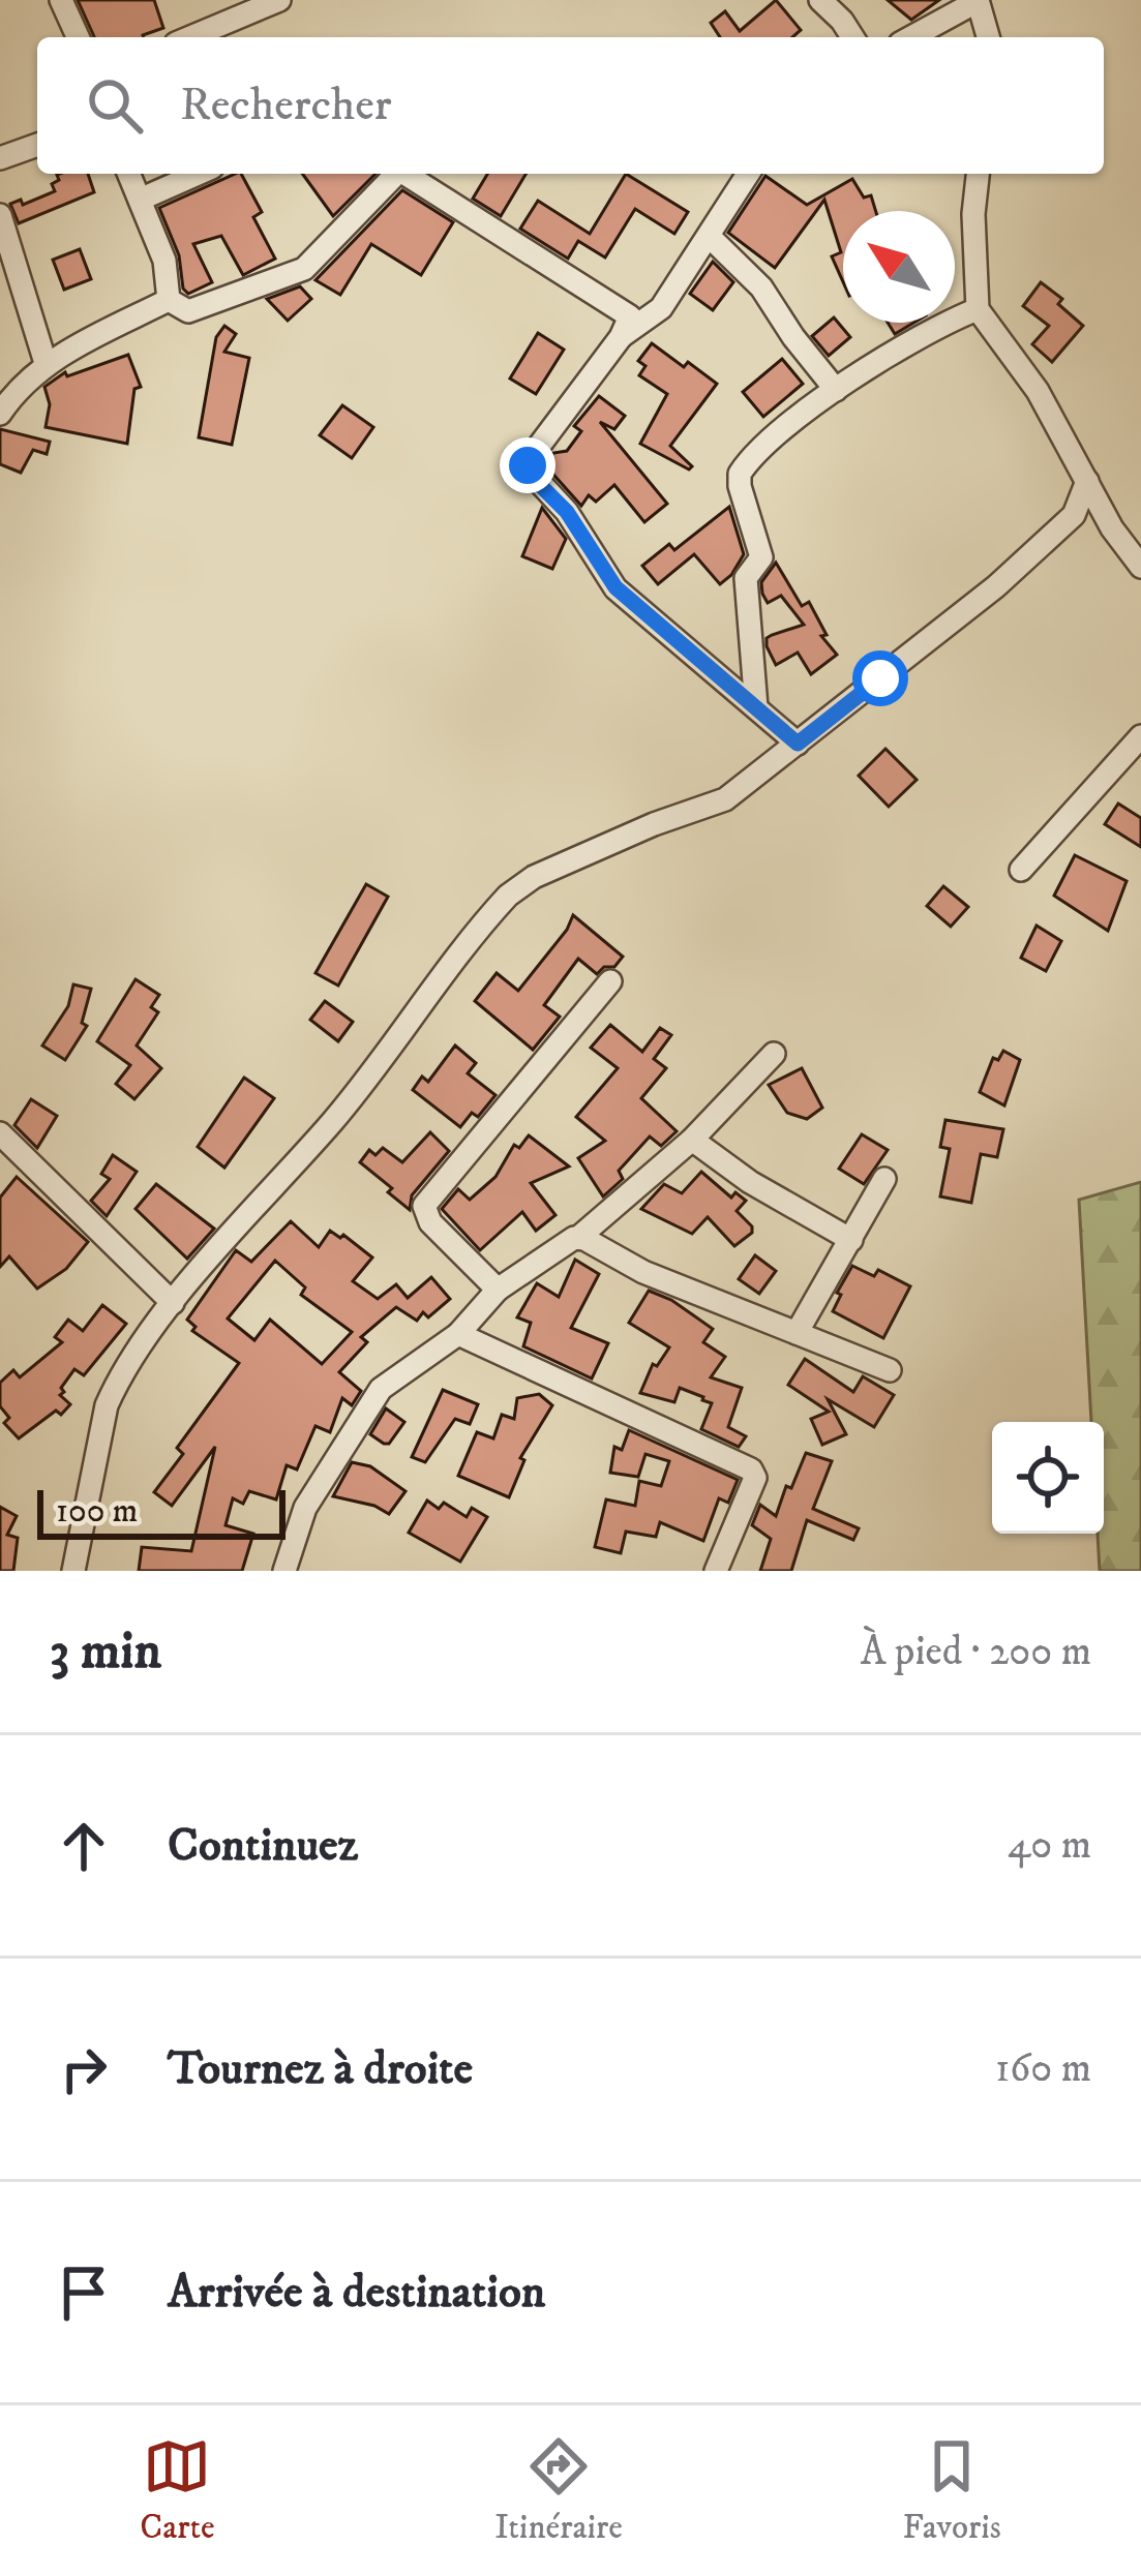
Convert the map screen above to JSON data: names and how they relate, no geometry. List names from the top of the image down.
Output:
{
  "scale_bar": "100 m",
  "north": "top left",
  "page": {
    "search": "Rechercher",
    "scale": "100 m",
    "heading": ["3 min", "À pied · 200 m"],
    "list": [
      ["Continuez", "40 m"],
      ["Tournez à droite", "160 m"],
      "Arrivée à destination"
    ],
    "nav": ["Carte", "Itinéraire", "Favoris"]
  }
}
